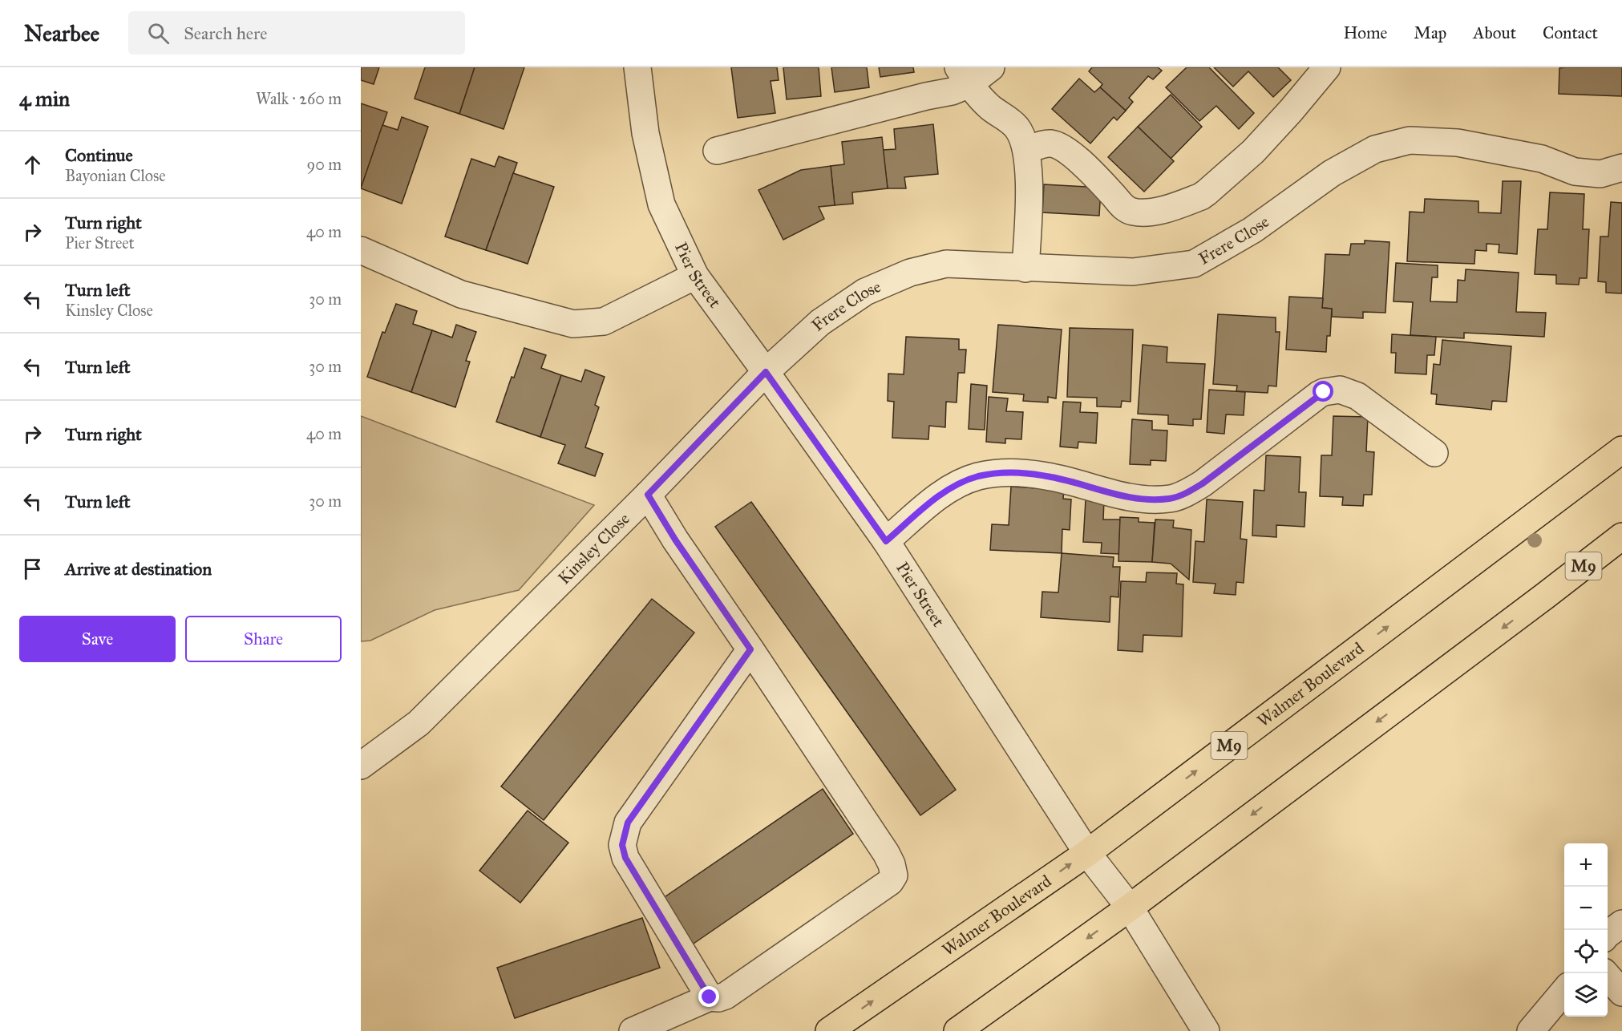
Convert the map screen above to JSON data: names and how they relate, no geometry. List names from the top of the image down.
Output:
{
  "streets": {
    "main road": ["M9", "Walmer Boulevard"],
    "street": ["Frere Close", "Pier Street", "Kinsley Close"]
  },
  "crossings": [
    ["Frere Close", "Pier Street"],
    ["Frere Close", "Kinsley Close"],
    ["Pier Street", "Kinsley Close"],
    ["Pier Street", "M9"],
    ["Pier Street", "Walmer Boulevard"]
  ],
  "page": {
    "header": "Nearbee",
    "search": "Search here",
    "nav": [
      "Home",
      "Map",
      "About",
      "Contact"
    ],
    "heading": ["4 min", "Walk · 260 m"],
    "list": [
      ["Continue", "Bayonian Close", "90 m"],
      ["Turn right", "Pier Street", "40 m"],
      ["Turn left", "Kinsley Close", "30 m"],
      ["Turn left", "30 m"],
      ["Turn right", "40 m"],
      ["Turn left", "30 m"],
      "Arrive at destination"
    ],
    "buttons": ["Save", "Share"],
    "map_buttons": ["+", "−"]
  }
}
